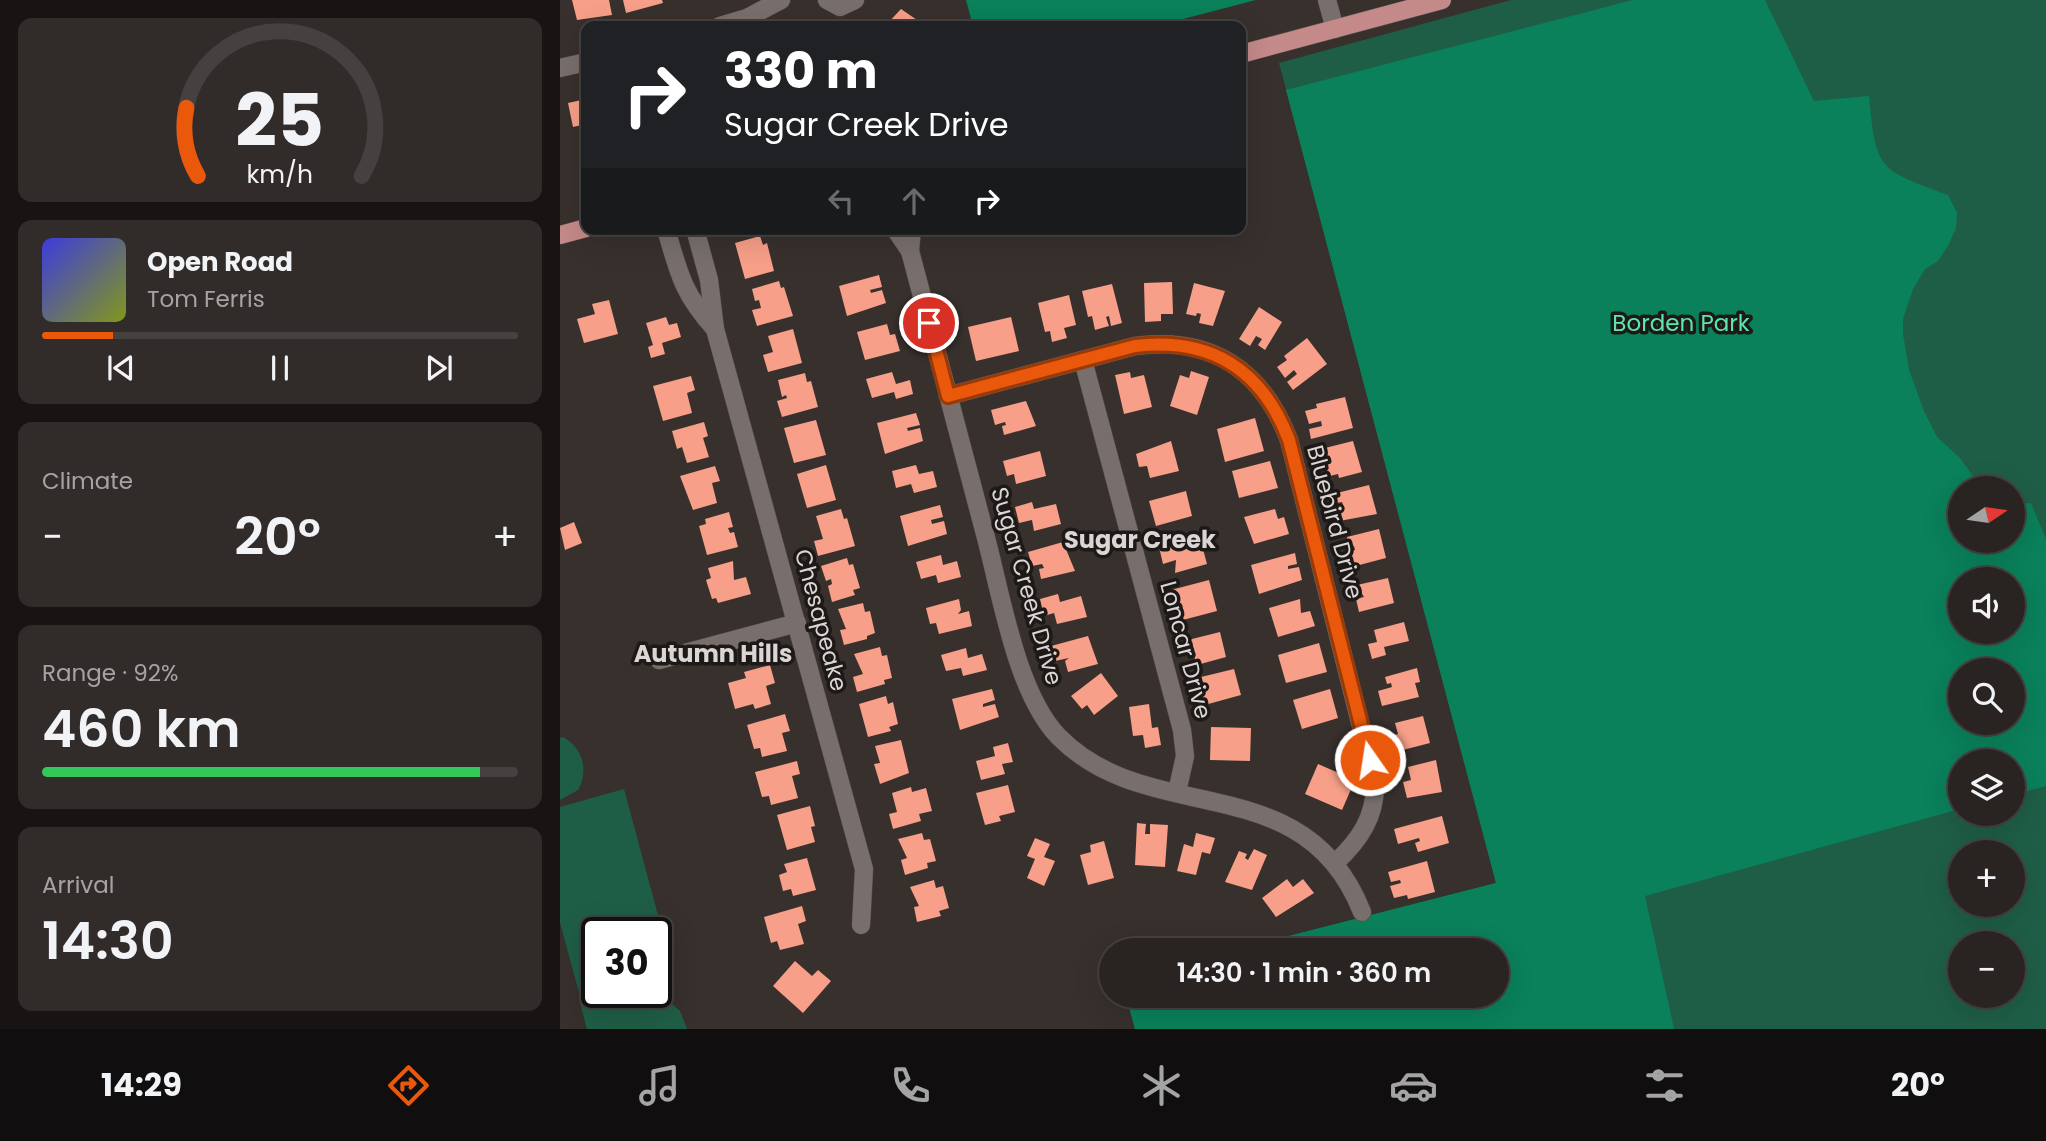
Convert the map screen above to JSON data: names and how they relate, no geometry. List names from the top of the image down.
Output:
{
  "streets": {
    "street": [
      "Bluebird Drive",
      "Sugar Creek Drive",
      "Chesapeake",
      "Loncar Drive"
    ]
  },
  "crossings": [
    ["Bluebird Drive", "Sugar Creek Drive"],
    ["Bluebird Drive", "Loncar Drive"],
    ["Sugar Creek Drive", "Loncar Drive"]
  ],
  "districts": ["Sugar Creek", "Autumn Hills"],
  "parks": ["Borden Park"],
  "north": "right",
  "page": {
    "turn": ["330 m", "Sugar Creek Drive"],
    "song": ["Open Road", "Tom Ferris"],
    "tile": [
      "Climate",
      ["Range · 92%", "460 km"],
      ["Arrival", "14:30"]
    ],
    "map_buttons": ["+", "−"],
    "heat": ["−", "20°", "+"],
    "limit": "30",
    "trip": "14:30 · 1 min · 360 m",
    "tabs": ["14:29", "20°"],
    "gauge": ["25", "km/h"]
  }
}
